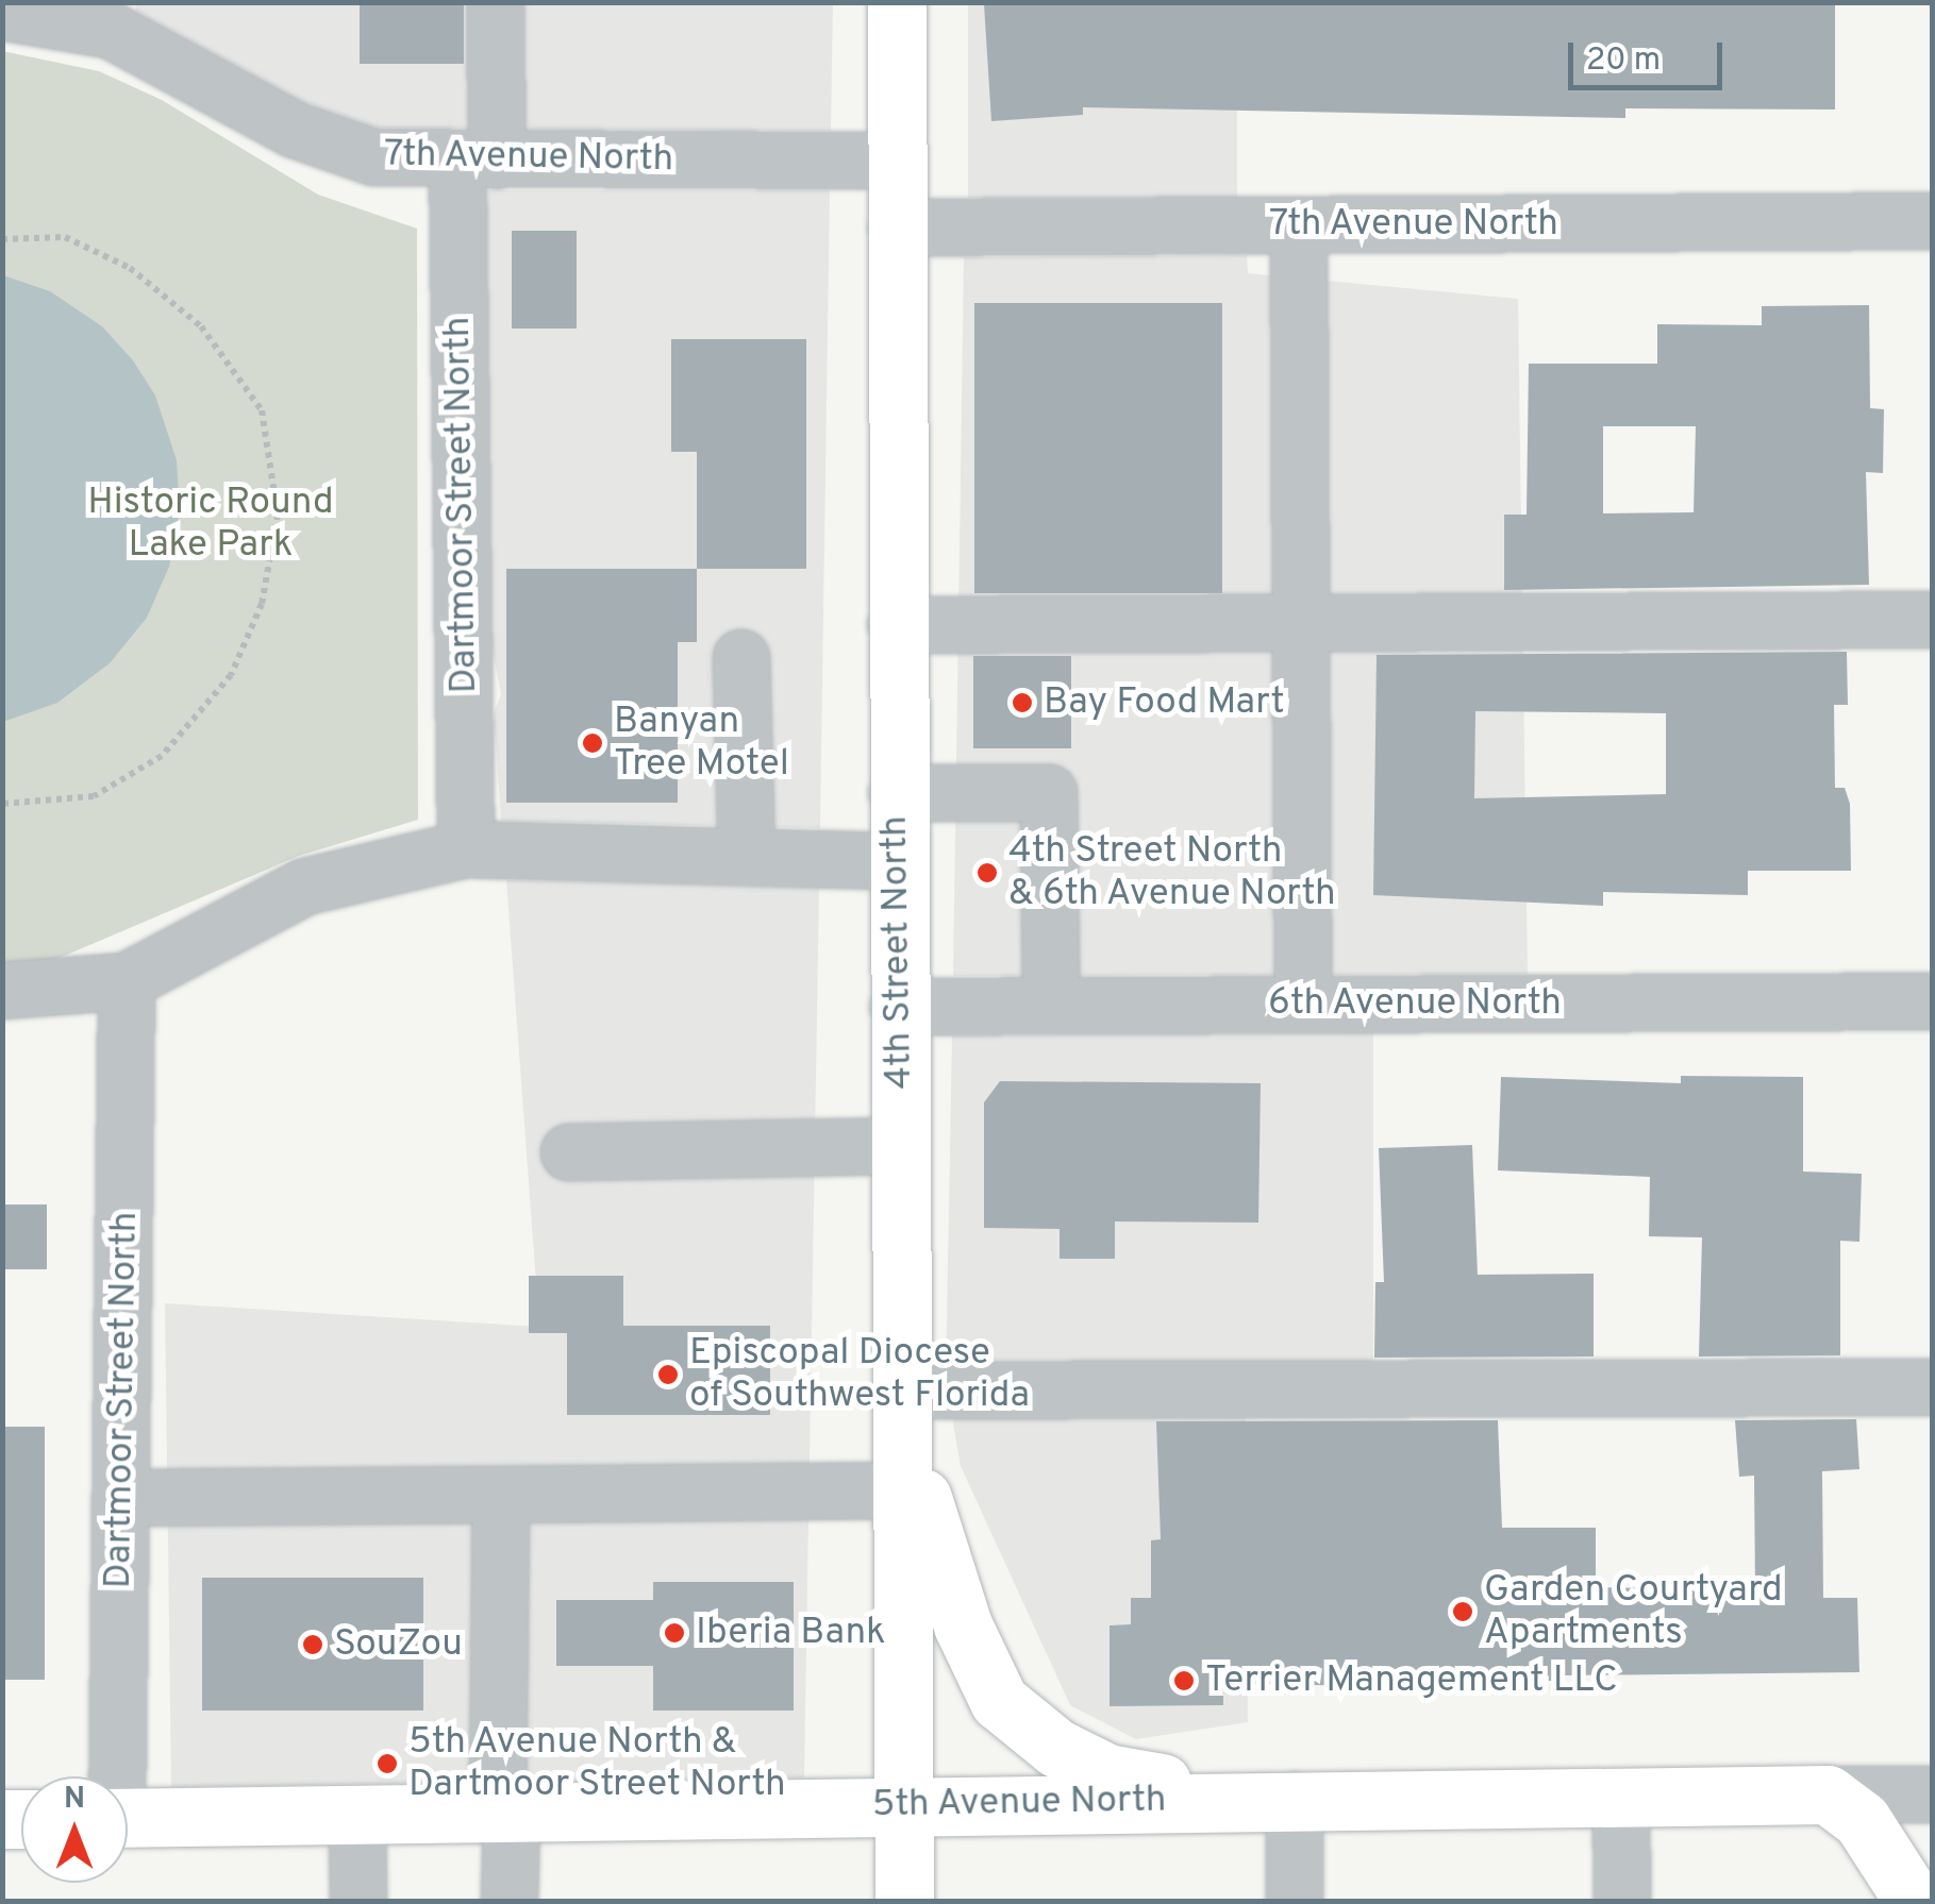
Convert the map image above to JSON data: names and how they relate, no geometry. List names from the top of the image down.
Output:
{
  "streets": {
    "main road": ["4th Street North", "5th Avenue North"],
    "street": ["7th Avenue North", "Dartmoor Street North", "6th Avenue North"]
  },
  "crossings": [
    ["7th Avenue North", "Dartmoor Street North"],
    ["7th Avenue North", "4th Street North"],
    ["4th Street North", "6th Avenue North"],
    ["4th Street North", "5th Avenue North"]
  ],
  "parks": ["Historic Round Lake Park"],
  "places": [
    "Bay Food Mart",
    "Banyan Tree Motel",
    "4th Street North & 6th Avenue North",
    "Episcopal Diocese of Southwest Florida",
    "Garden Courtyard Apartments",
    "Iberia Bank",
    "SouZou",
    "Terrier Management LLC",
    "5th Avenue North & Dartmoor Street North"
  ],
  "scale_bar": "20 m",
  "north": "top"
}
